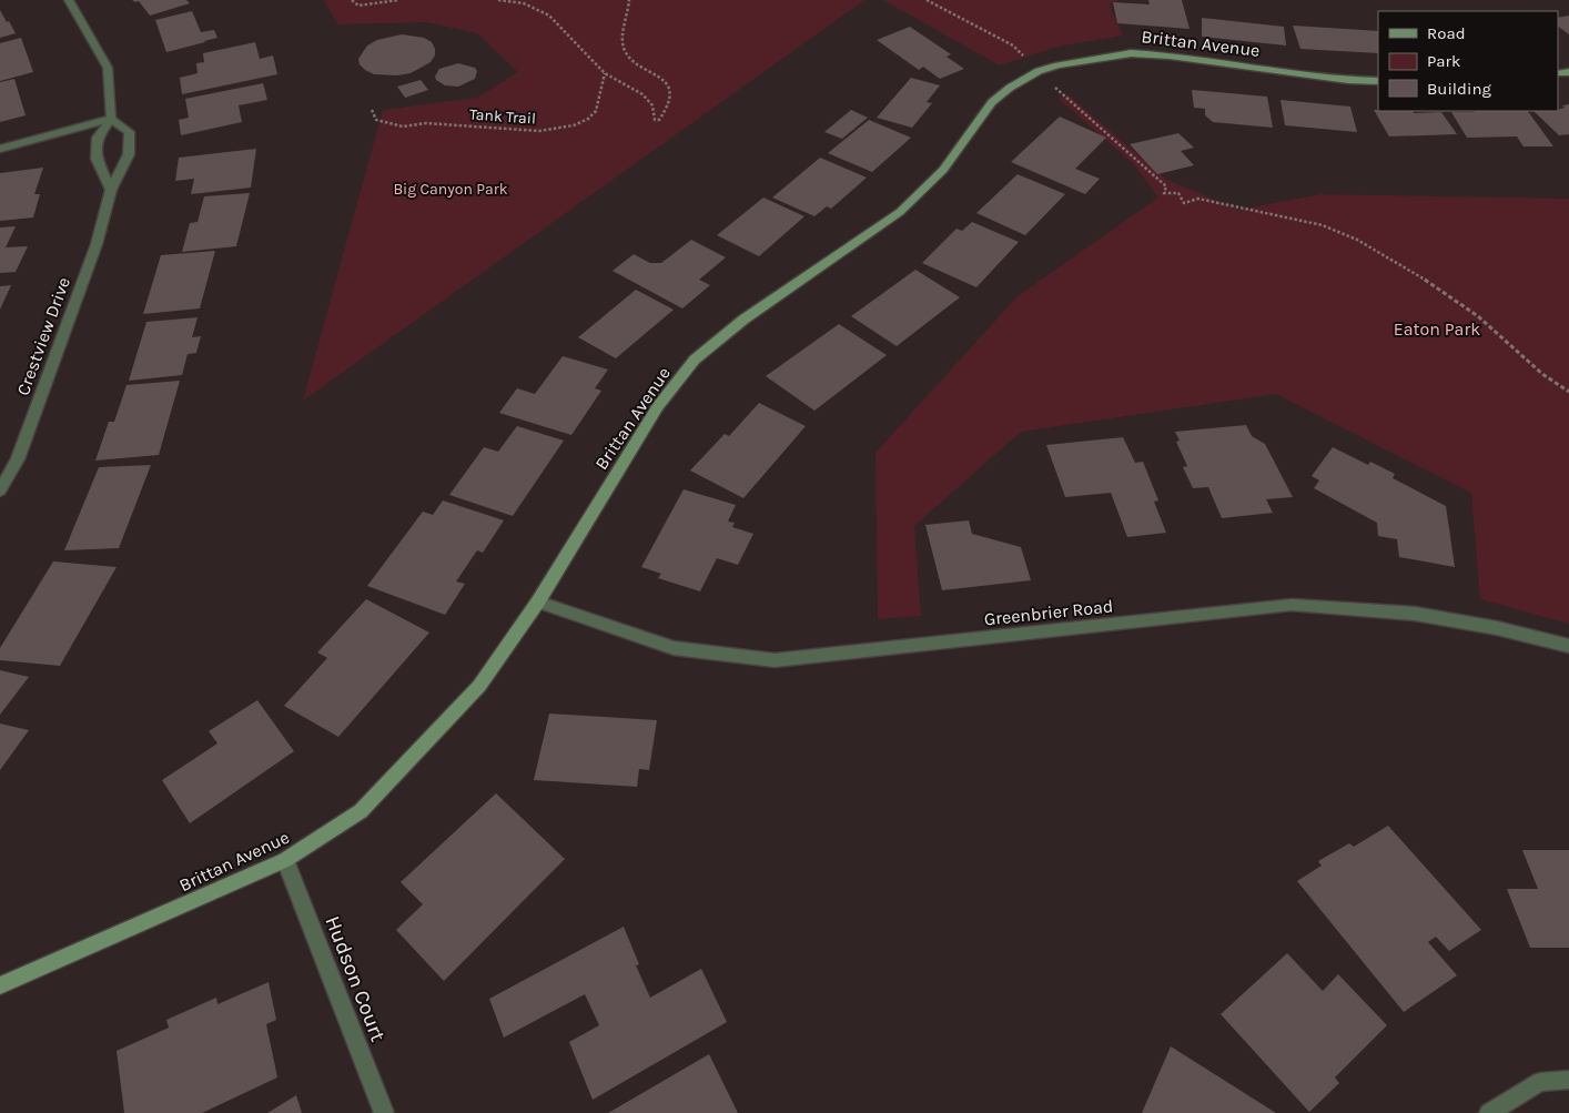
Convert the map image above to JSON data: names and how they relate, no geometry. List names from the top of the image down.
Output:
{
  "streets": {
    "main road": ["Brittan Avenue"],
    "street": ["Crestview Drive", "Greenbrier Road", "Hudson Court"],
    "path": ["Tank Trail"]
  },
  "crossings": [
    ["Brittan Avenue", "Greenbrier Road"],
    ["Brittan Avenue", "Hudson Court"]
  ],
  "parks": ["Big Canyon Park", "Eaton Park"],
  "legend": ["Road", "Park", "Building"]
}
